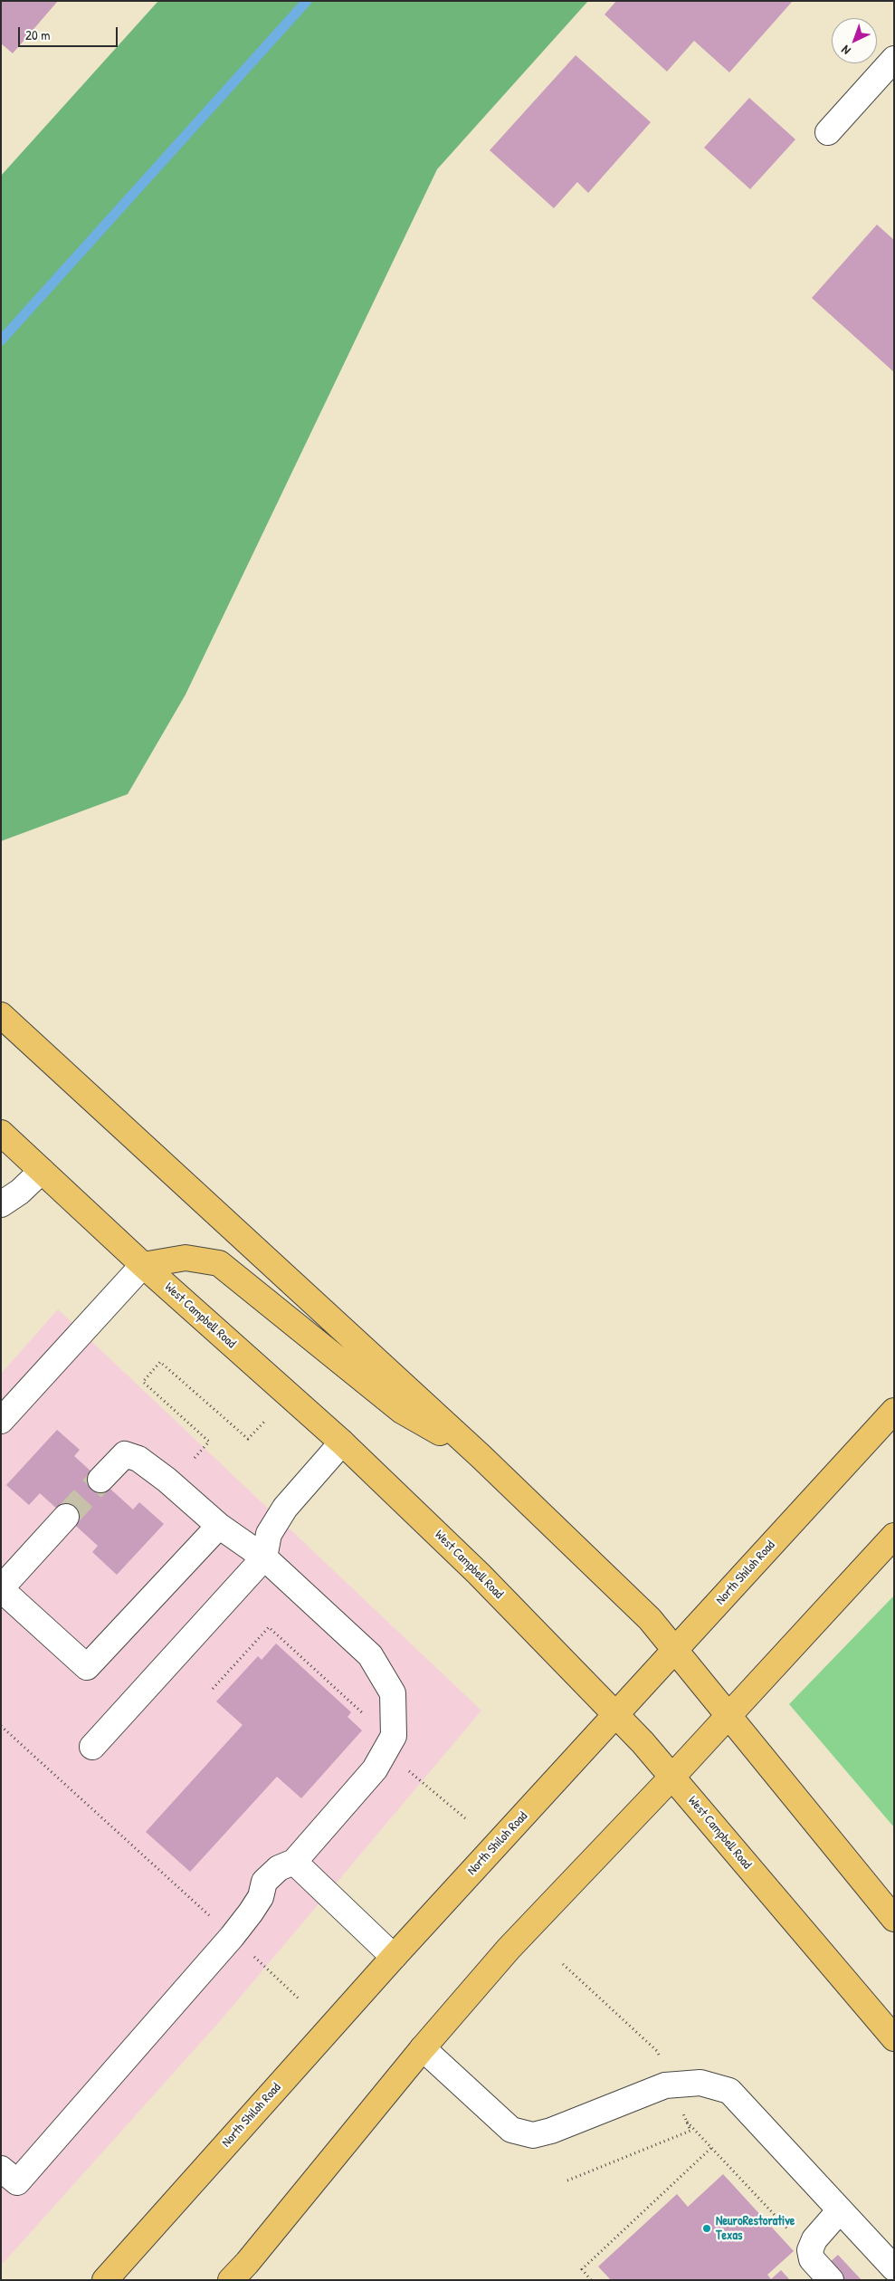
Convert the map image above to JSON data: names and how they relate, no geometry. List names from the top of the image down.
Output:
{
  "streets": {
    "main road": ["West Campbell Road", "North Shiloh Road"]
  },
  "crossings": [
    ["West Campbell Road", "North Shiloh Road"]
  ],
  "places": ["NeuroRestorative Texas"],
  "scale_bar": "20 m",
  "north": "bottom left"
}
